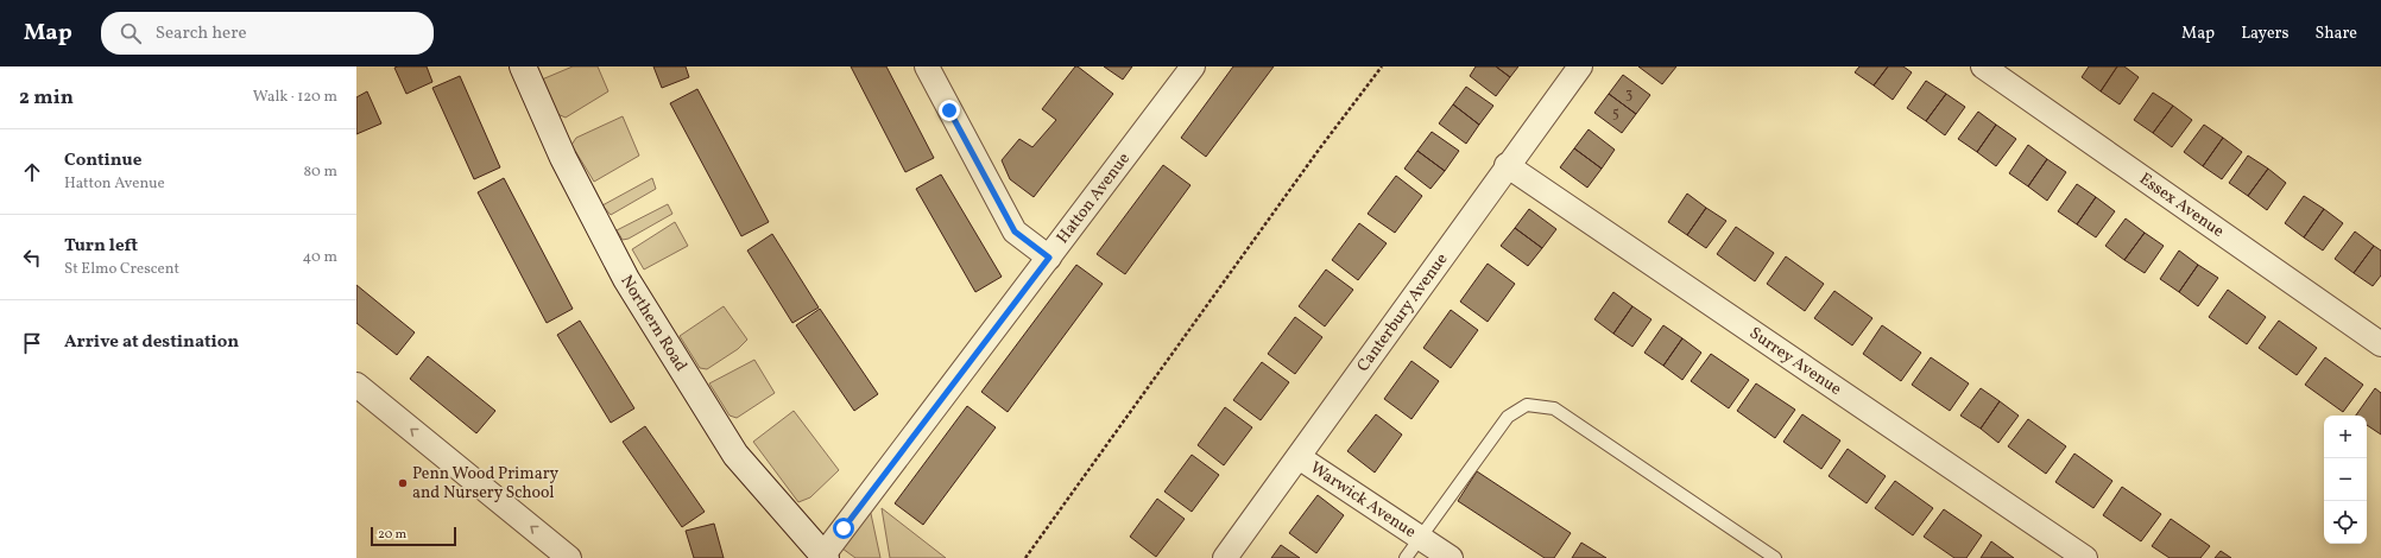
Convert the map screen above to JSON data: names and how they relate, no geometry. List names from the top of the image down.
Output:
{
  "streets": {
    "street": [
      "Hatton Avenue",
      "Essex Avenue",
      "Canterbury Avenue",
      "Northern Road",
      "Surrey Avenue",
      "Warwick Avenue"
    ]
  },
  "crossings": [
    ["Hatton Avenue", "Northern Road"],
    ["Canterbury Avenue", "Surrey Avenue"],
    ["Canterbury Avenue", "Warwick Avenue"]
  ],
  "places": ["Penn Wood Primary and Nursery School"],
  "house_numbers": ["3", "5"],
  "scale_bar": "20 m",
  "page": {
    "header": "Map",
    "search": "Search here",
    "nav": ["Map", "Layers", "Share"],
    "heading": ["2 min", "Walk · 120 m"],
    "list": [
      ["Continue", "Hatton Avenue", "80 m"],
      ["Turn left", "St Elmo Crescent", "40 m"],
      "Arrive at destination"
    ],
    "map_buttons": ["+", "−"],
    "scale": "20 m"
  }
}
